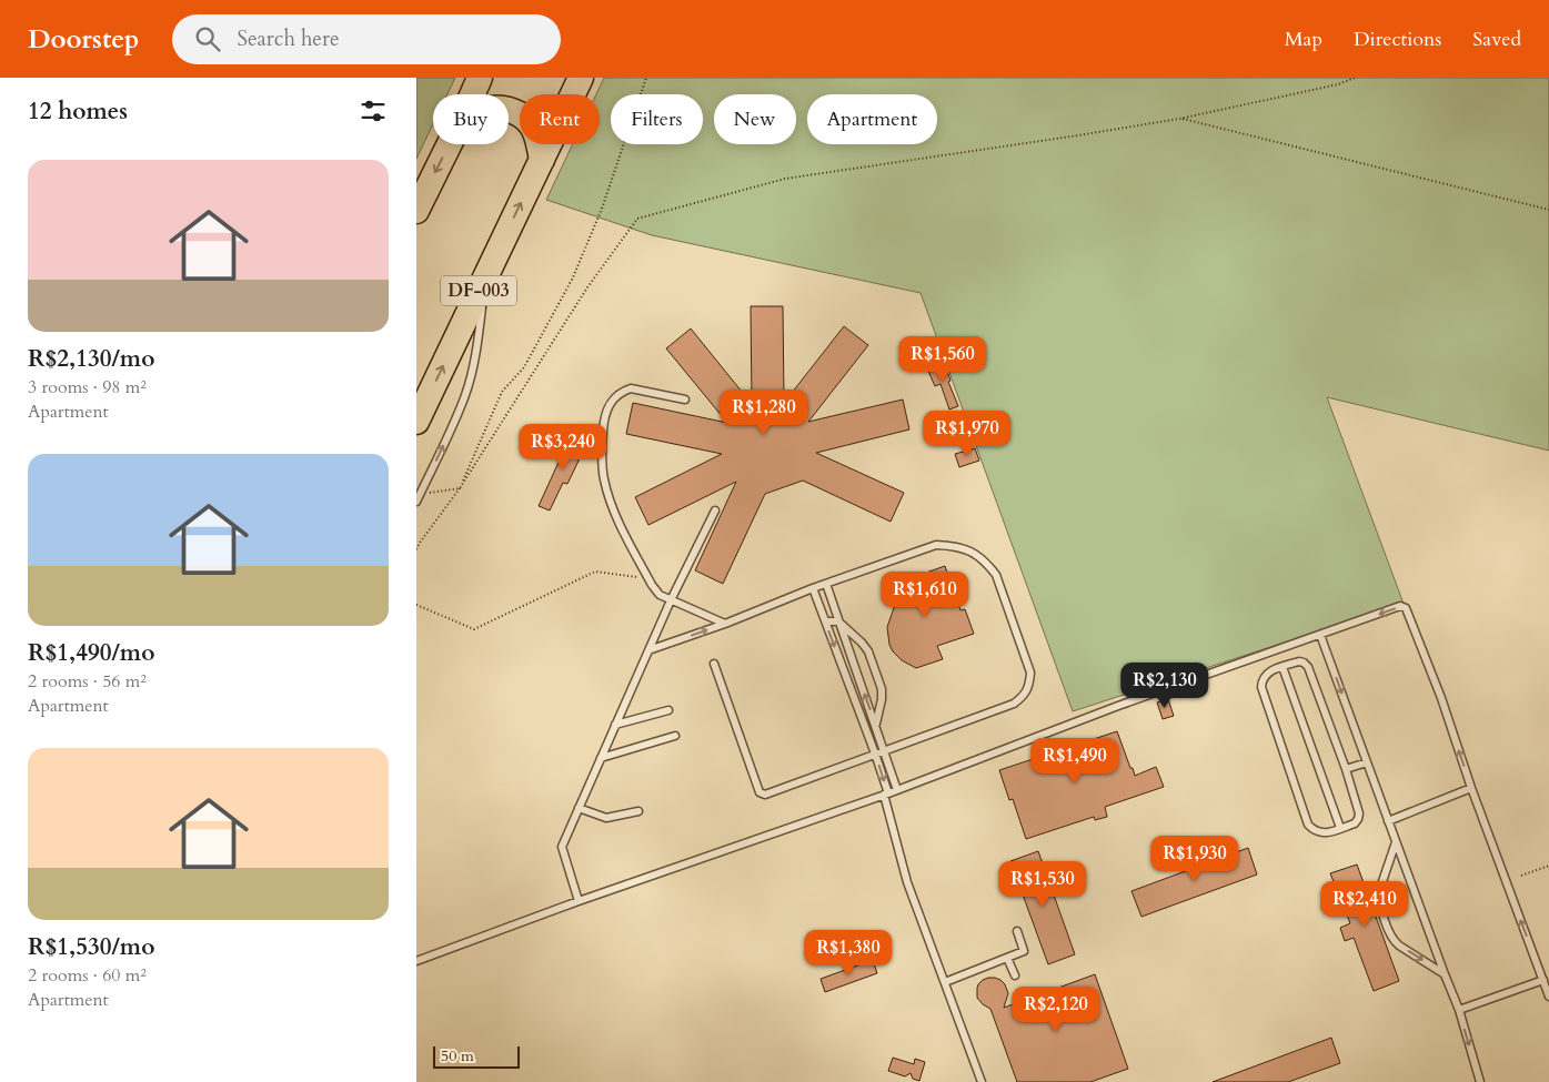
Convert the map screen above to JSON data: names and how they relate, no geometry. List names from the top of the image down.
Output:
{
  "streets": {
    "highway": ["DF-003"]
  },
  "scale_bar": "50 m",
  "page": {
    "header": "Doorstep",
    "search": "Search here",
    "nav": ["Map", "Directions", "Saved"],
    "heading": "12 homes",
    "chip": [
      "Buy",
      "Rent",
      "Filters",
      "New",
      "Apartment"
    ],
    "list": [
      {
        "name": "R$2,130/mo",
        "note": "3 rooms · 98 m² · Apartment"
      },
      {
        "name": "R$1,490/mo",
        "note": "2 rooms · 56 m² · Apartment"
      },
      {
        "name": "R$1,530/mo",
        "note": "2 rooms · 60 m² · Apartment"
      }
    ],
    "price": [
      "R$1,560",
      "R$1,280",
      "R$1,970",
      "R$3,240",
      "R$1,610",
      "R$2,130",
      "R$1,490",
      "R$1,930",
      "R$1,530",
      "R$2,410",
      "R$1,380",
      "R$2,120"
    ],
    "scale": "50 m"
  }
}
